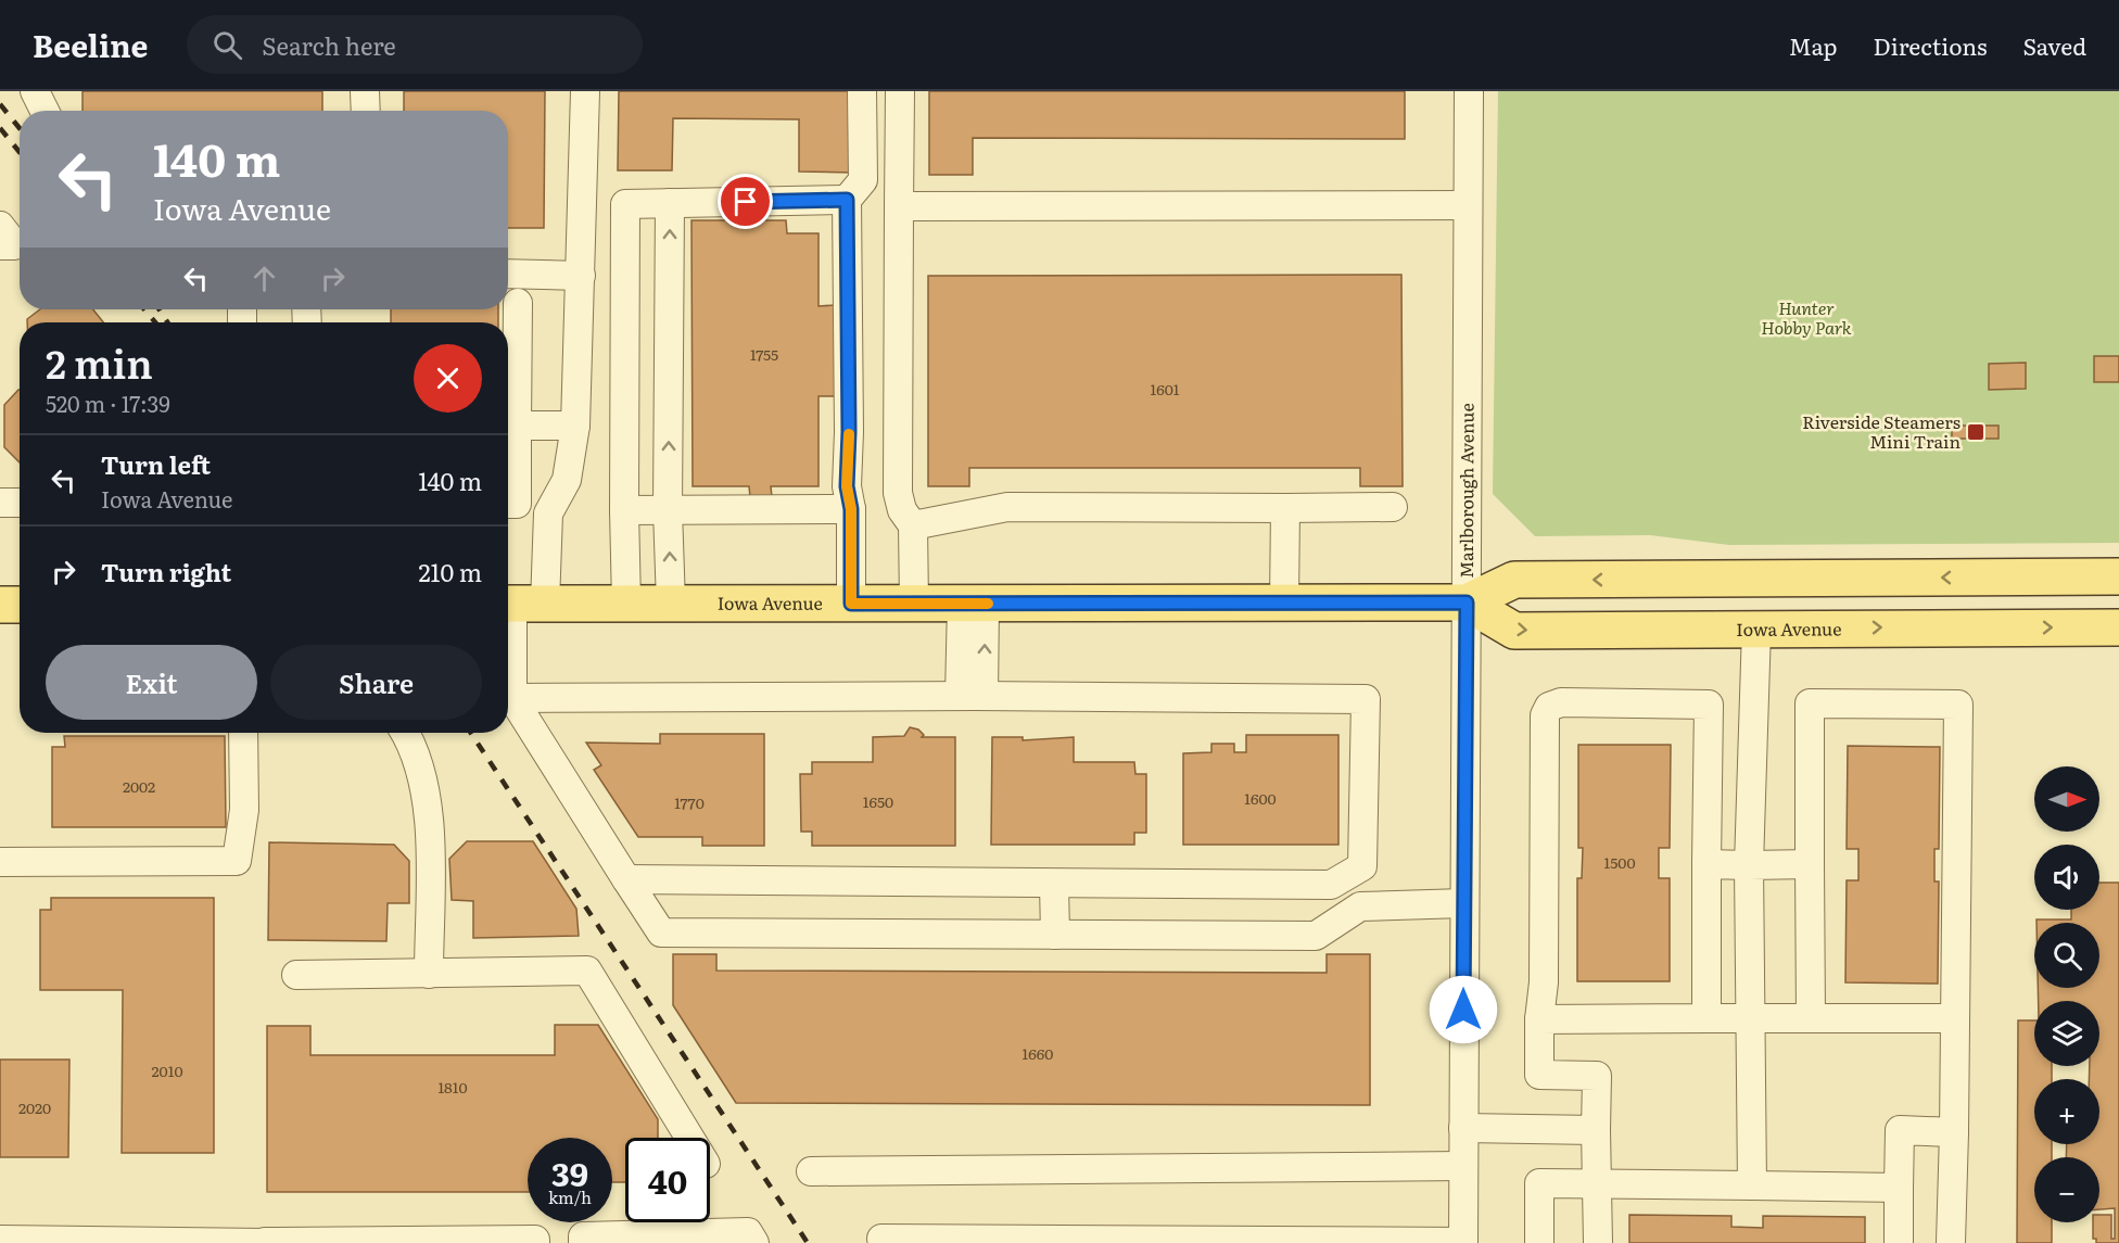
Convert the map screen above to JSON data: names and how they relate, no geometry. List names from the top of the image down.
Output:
{
  "streets": {
    "main road": ["Iowa Avenue"],
    "street": ["Marlborough Avenue"]
  },
  "crossings": [
    ["Marlborough Avenue", "Iowa Avenue"]
  ],
  "parks": ["Hunter Hobby Park"],
  "places": {
    "transit": ["Riverside Steamers Mini Train"]
  },
  "house_numbers": [
    "1755",
    "1601",
    "2002",
    "1600",
    "1650",
    "1770",
    "1500",
    "1660",
    "2010",
    "1810",
    "2020"
  ],
  "north": "right",
  "page": {
    "header": "Beeline",
    "search": "Search here",
    "nav": ["Map", "Directions", "Saved"],
    "turn": ["140 m", "Iowa Avenue"],
    "heading": ["2 min", "520 m · 17:39"],
    "list": [
      {
        "name": "Turn left",
        "note": "Iowa Avenue",
        "value": "140 m"
      },
      {
        "name": "Turn right",
        "value": "210 m"
      }
    ],
    "buttons": ["Exit", "Share"],
    "map_buttons": ["+", "−"],
    "speed": "39 km/h",
    "limit": "40"
  }
}
